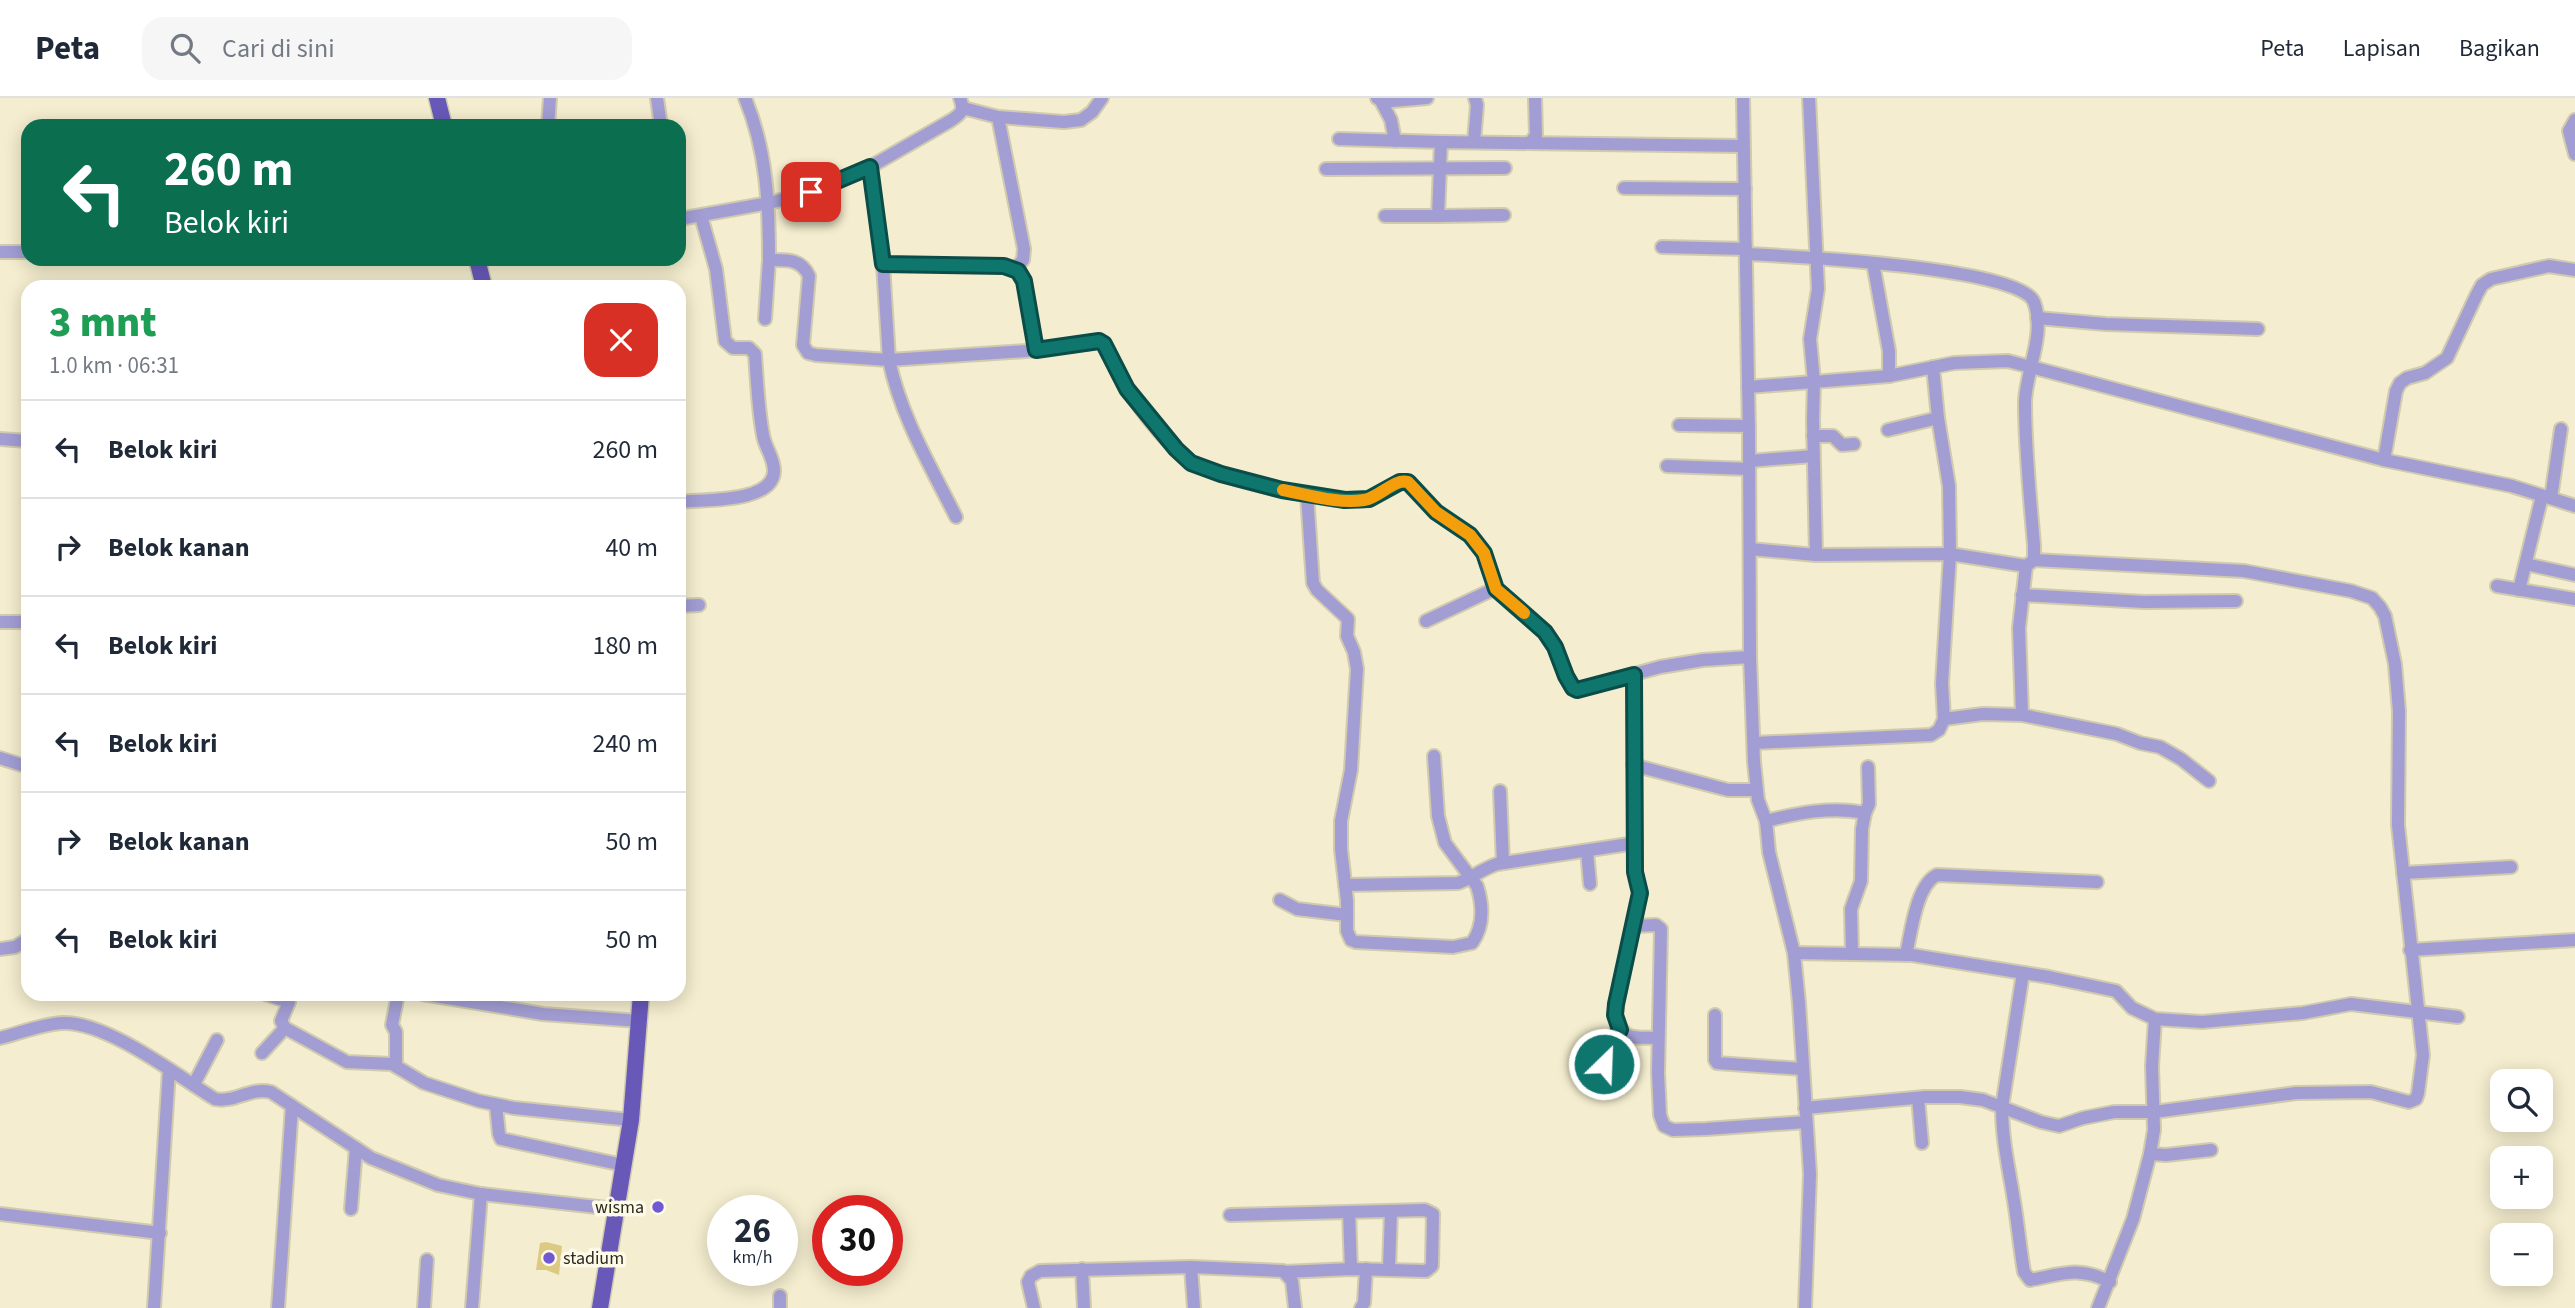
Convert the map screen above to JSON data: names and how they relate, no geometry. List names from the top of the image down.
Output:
{
  "places": ["wisma", "stadium"],
  "page": {
    "header": "Peta",
    "search": "Cari di sini",
    "nav": ["Peta", "Lapisan", "Bagikan"],
    "turn": ["260 m", "Belok kiri"],
    "heading": ["3 mnt", "1.0 km · 06:31"],
    "list": [
      {
        "name": "Belok kiri",
        "value": "260 m"
      },
      {
        "name": "Belok kanan",
        "value": "40 m"
      },
      {
        "name": "Belok kiri",
        "value": "180 m"
      },
      {
        "name": "Belok kiri",
        "value": "240 m"
      },
      {
        "name": "Belok kanan",
        "value": "50 m"
      },
      {
        "name": "Belok kiri",
        "value": "50 m"
      }
    ],
    "map_buttons": ["+", "−"],
    "speed": "26 km/h",
    "limit": "30"
  }
}
